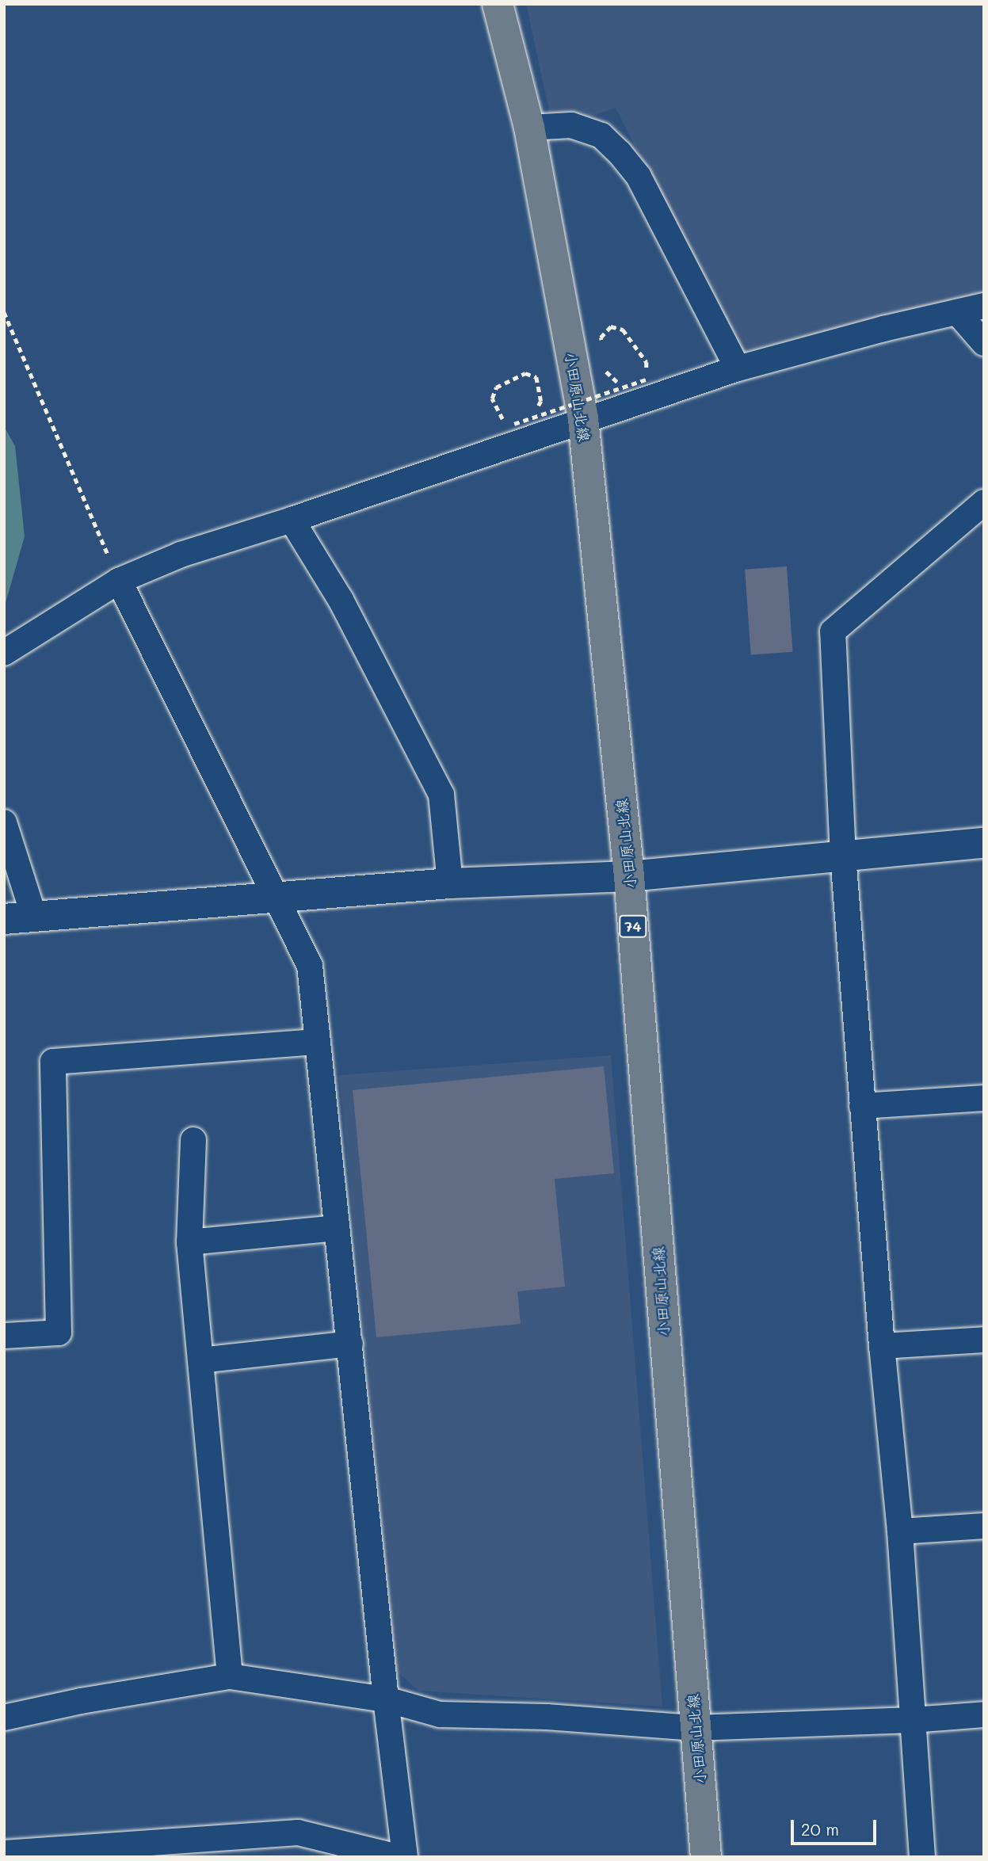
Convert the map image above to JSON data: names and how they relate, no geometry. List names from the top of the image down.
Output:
{
  "streets": {
    "main road": ["小田原山北線", "74"]
  },
  "scale_bar": "20 m"
}
